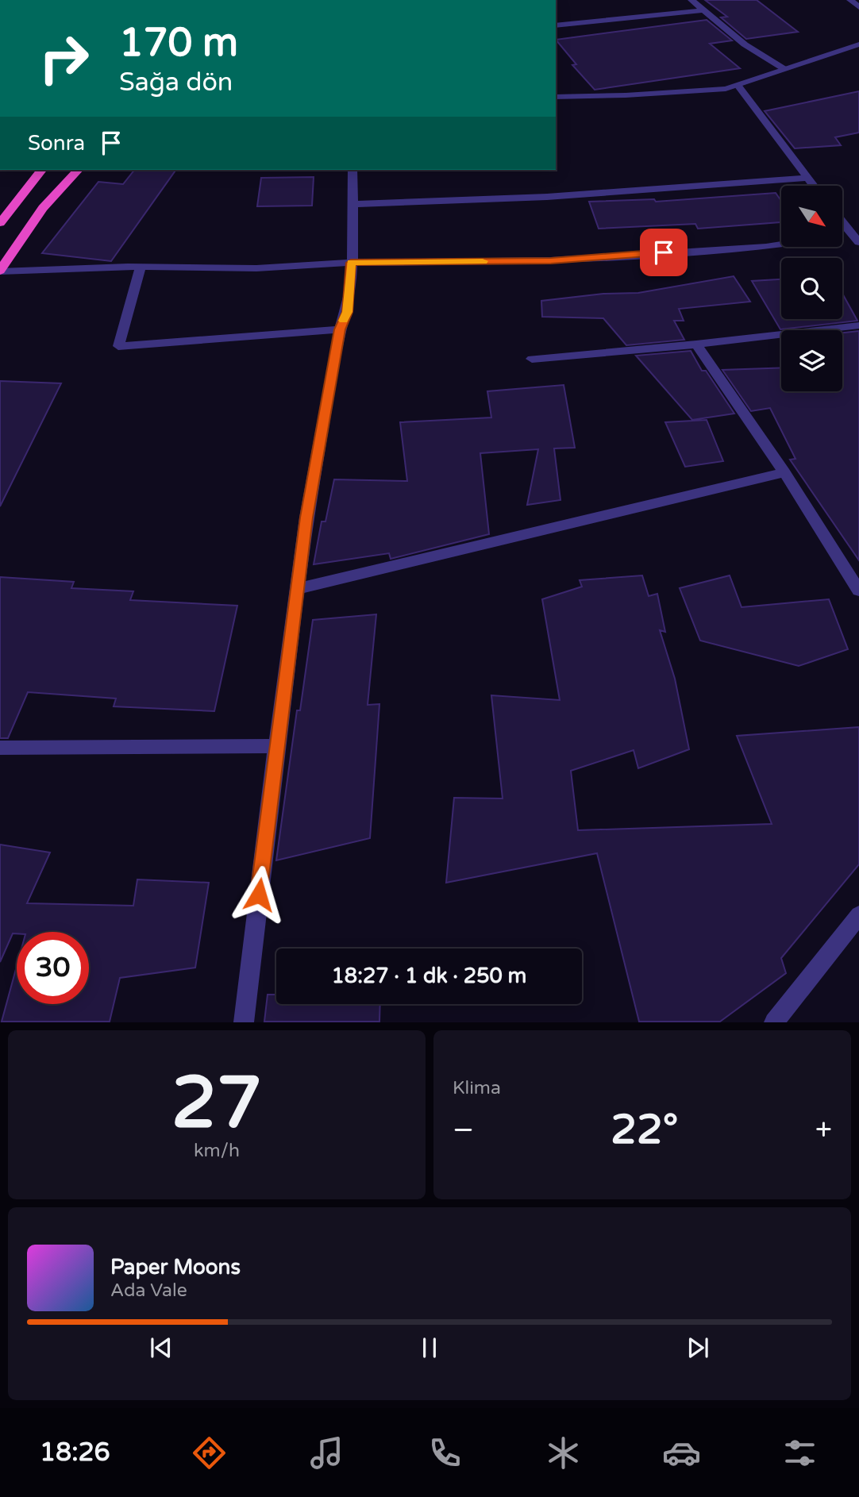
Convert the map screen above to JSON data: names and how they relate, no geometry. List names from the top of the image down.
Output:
{
  "north": "bottom right",
  "page": {
    "turn": ["170 m", "Sağa dön"],
    "then": "Sonra",
    "limit": "30",
    "trip": "18:27 · 1 dk · 250 m",
    "tile": [
      ["27", "km/h"],
      "Klima"
    ],
    "heat": ["−", "22°", "+"],
    "song": ["Paper Moons", "Ada Vale"],
    "tabs": "18:26"
  }
}
